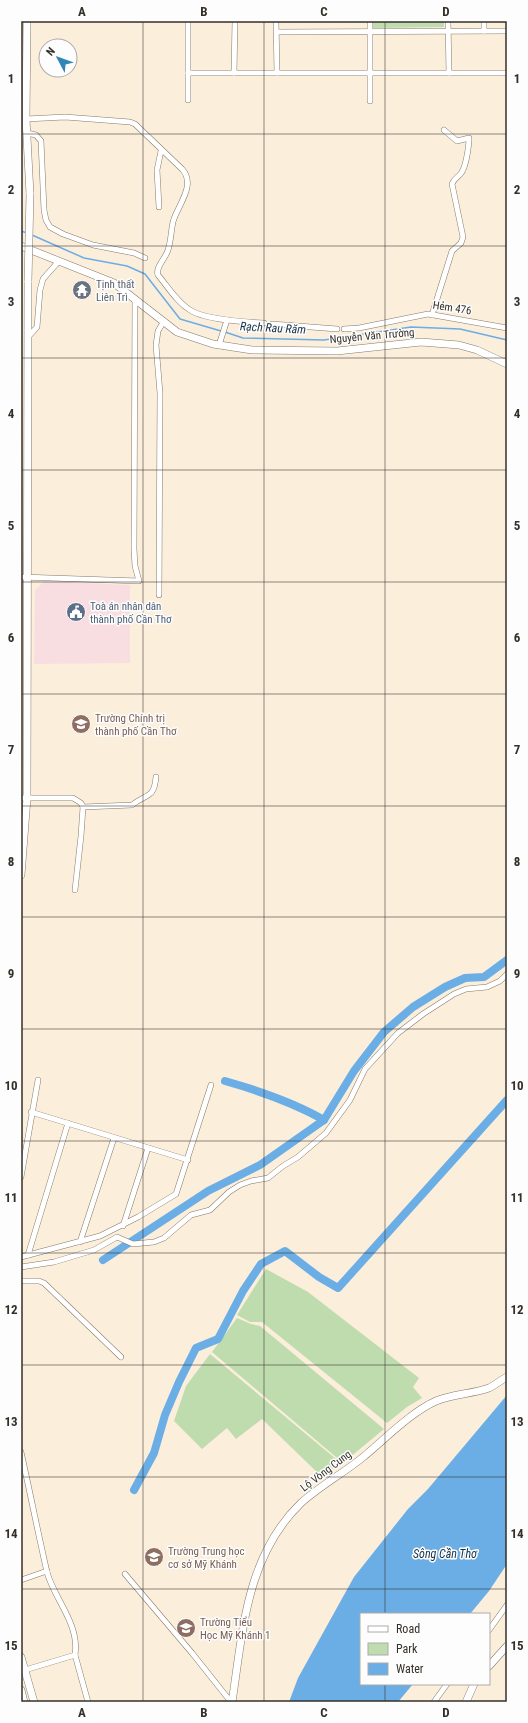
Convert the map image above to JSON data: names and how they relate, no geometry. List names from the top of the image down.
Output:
{
  "streets": {
    "main road": ["Nguyễn Văn Trường", "Lộ Vòng Cung"],
    "street": ["Hẻm 476"]
  },
  "water": ["Rạch Rau Răm", "Sông Cần Thơ"],
  "places": {
    "temple": ["Tịnh thất Liên Trì"],
    "public building": ["Toà án nhân dân thành phố Cần Thơ"],
    "school or university": ["Trường Chính trị thành phố Cần Thơ", "Trường Trung học cơ sở Mỹ Khánh", "Trường Tiểu Học Mỹ Khánh 1"]
  },
  "legend": ["Road", "Park", "Water"],
  "north": "top left",
  "grid": {
    "columns": [
      "A",
      "B",
      "C",
      "D"
    ],
    "rows": [
      "1",
      "2",
      "3",
      "4",
      "5",
      "6",
      "7",
      "8",
      "9",
      "10",
      "11",
      "12",
      "13",
      "14",
      "15"
    ]
  }
}
